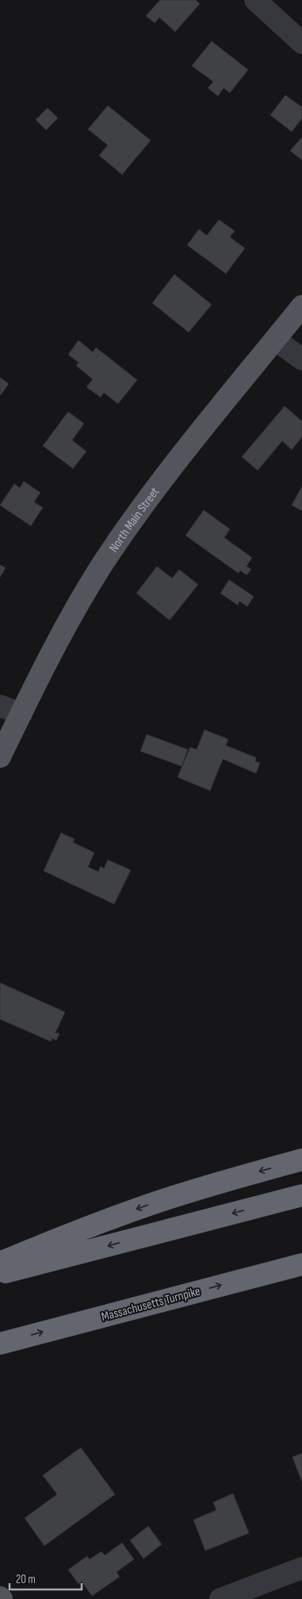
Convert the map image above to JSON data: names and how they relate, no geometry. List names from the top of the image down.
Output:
{
  "streets": {
    "highway": ["Massachusetts Turnpike"],
    "main road": ["North Main Street"]
  },
  "scale_bar": "20 m"
}
